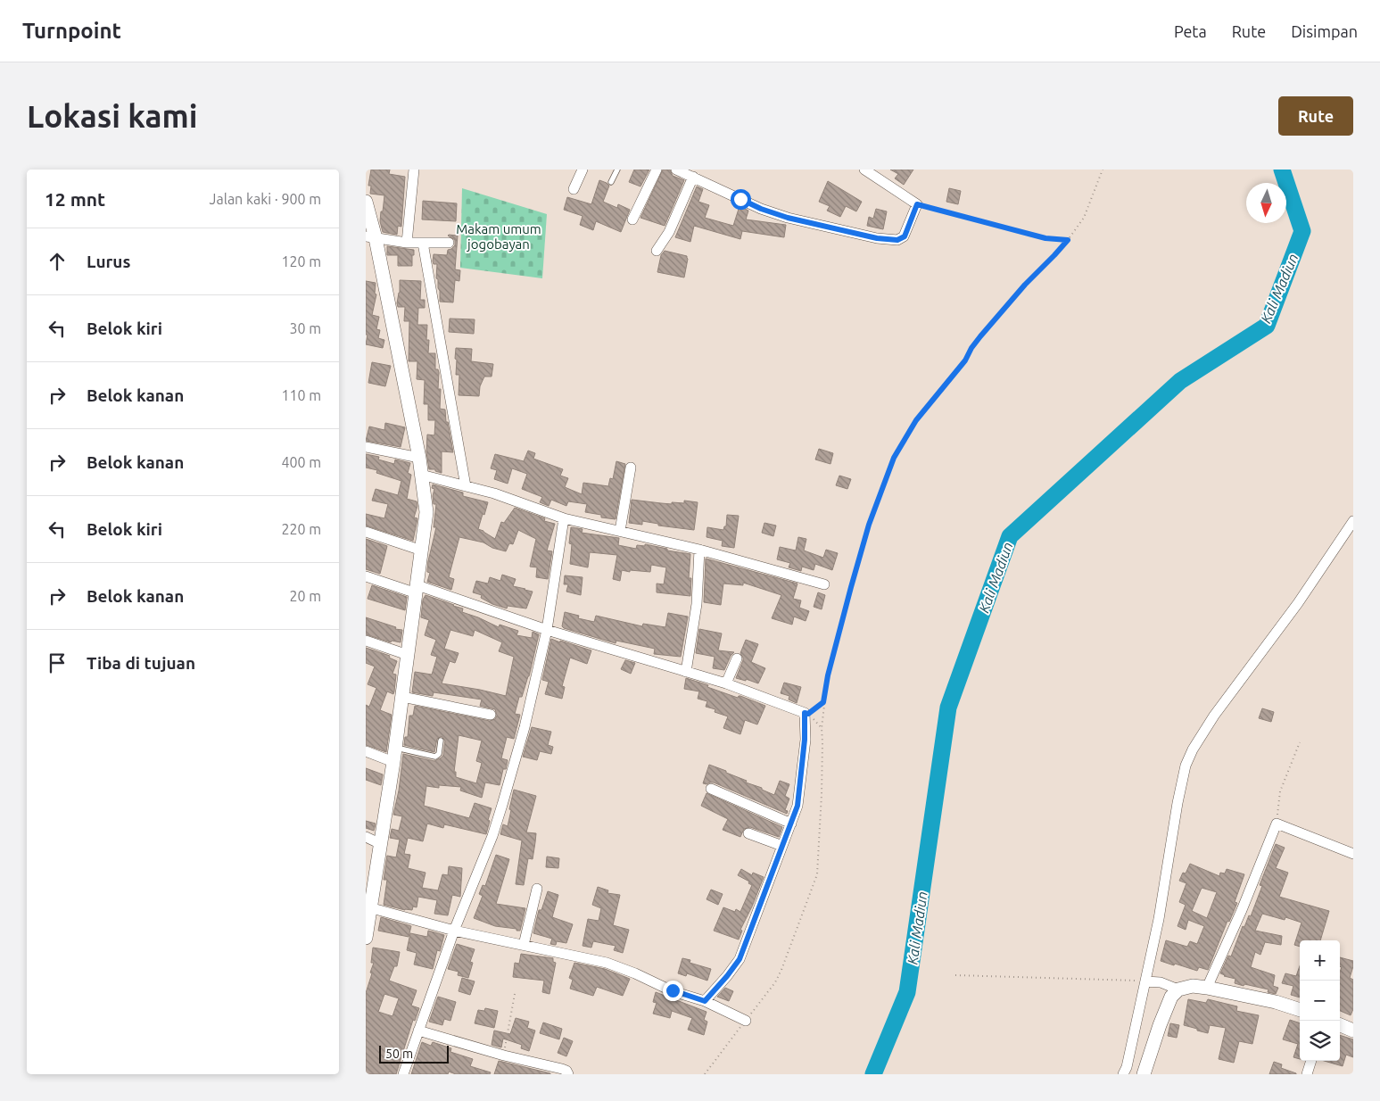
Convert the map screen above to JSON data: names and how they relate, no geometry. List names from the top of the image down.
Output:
{
  "water": ["Kali Madiun"],
  "parks": ["Makam umum jogobayan"],
  "scale_bar": "50 m",
  "north": "bottom",
  "page": {
    "header": "Turnpoint",
    "nav": ["Peta", "Rute", "Disimpan"],
    "buttons": "Rute",
    "title": "Lokasi kami",
    "heading": ["12 mnt", "Jalan kaki · 900 m"],
    "list": [
      ["Lurus", "120 m"],
      ["Belok kiri", "30 m"],
      ["Belok kanan", "110 m"],
      ["Belok kanan", "400 m"],
      ["Belok kiri", "220 m"],
      ["Belok kanan", "20 m"],
      "Tiba di tujuan"
    ],
    "map_buttons": ["+", "−"],
    "scale": "50 m"
  }
}
